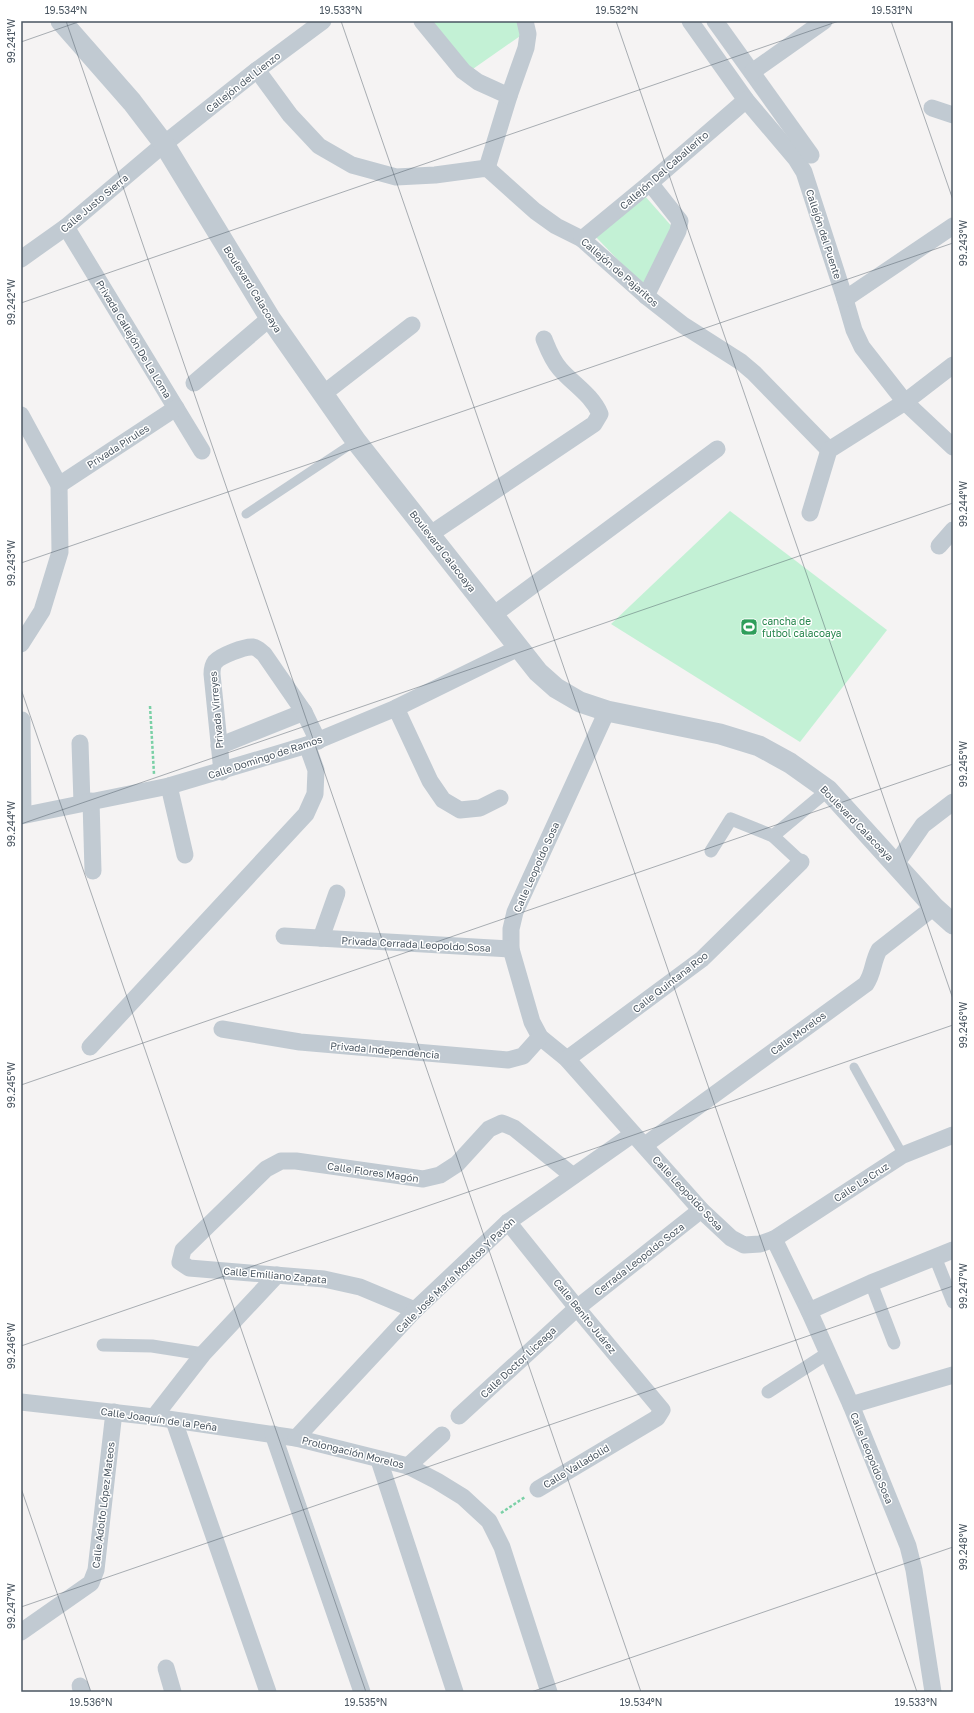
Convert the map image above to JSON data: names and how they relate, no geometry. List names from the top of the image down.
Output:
{
  "streets": {
    "street": [
      "Callejón del Lienzo",
      "Callejón Del Caballerito",
      "Calle Justo Sierra",
      "Callejón del Puente",
      "Callejón de Pajaritos",
      "Boulevard Calacoaya",
      "Privada Callejón De La Loma",
      "Privada Pirules",
      "Privada Virreyes",
      "Calle Domingo de Ramos",
      "Calle Leopoldo Sosa",
      "Privada Cerrada Leopoldo Sosa",
      "Calle Quintana Roo",
      "Calle Morelos",
      "Privada Independencia",
      "Calle Flores Magón",
      "Calle La Cruz",
      "Cerrada Leopoldo Soza",
      "Calle Emiliano Zapata",
      "Calle José María Morelos Y Pavón",
      "Calle Benito Juárez",
      "Calle Doctor Liceaga",
      "Calle Joaquín de la Peña",
      "Prolongación Morelos",
      "Calle Valladolid",
      "Calle Adolfo López Mateos"
    ]
  },
  "crossings": [
    ["Callejón del Lienzo", "Calle Justo Sierra"],
    ["Callejón del Lienzo", "Boulevard Calacoaya"],
    ["Callejón Del Caballerito", "Callejón del Puente"],
    ["Callejón Del Caballerito", "Callejón de Pajaritos"],
    ["Calle Justo Sierra", "Boulevard Calacoaya"],
    ["Calle Justo Sierra", "Privada Callejón De La Loma"],
    ["Boulevard Calacoaya", "Calle Domingo de Ramos"],
    ["Boulevard Calacoaya", "Calle Leopoldo Sosa"],
    ["Boulevard Calacoaya", "Calle Morelos"],
    ["Privada Callejón De La Loma", "Privada Pirules"],
    ["Privada Virreyes", "Calle Domingo de Ramos"],
    ["Calle Leopoldo Sosa", "Privada Cerrada Leopoldo Sosa"],
    ["Calle Leopoldo Sosa", "Calle Quintana Roo"],
    ["Calle Leopoldo Sosa", "Calle Morelos"],
    ["Calle Leopoldo Sosa", "Privada Independencia"],
    ["Calle Leopoldo Sosa", "Calle La Cruz"],
    ["Calle Leopoldo Sosa", "Cerrada Leopoldo Soza"],
    ["Calle Leopoldo Sosa", "Calle José María Morelos Y Pavón"],
    ["Calle Morelos", "Calle José María Morelos Y Pavón"],
    ["Calle Flores Magón", "Calle Emiliano Zapata"],
    ["Calle Flores Magón", "Calle José María Morelos Y Pavón"],
    ["Cerrada Leopoldo Soza", "Calle Benito Juárez"],
    ["Cerrada Leopoldo Soza", "Calle Doctor Liceaga"],
    ["Calle Emiliano Zapata", "Calle José María Morelos Y Pavón"],
    ["Calle José María Morelos Y Pavón", "Calle Benito Juárez"],
    ["Calle José María Morelos Y Pavón", "Calle Joaquín de la Peña"],
    ["Calle José María Morelos Y Pavón", "Prolongación Morelos"],
    ["Calle Benito Juárez", "Calle Doctor Liceaga"],
    ["Calle Benito Juárez", "Calle Valladolid"],
    ["Calle Joaquín de la Peña", "Prolongación Morelos"],
    ["Calle Joaquín de la Peña", "Calle Adolfo López Mateos"],
    ["Prolongación Morelos", "Calle Valladolid"]
  ],
  "places": {
    "sports": ["cancha de futbol calacoaya"]
  },
  "coordinates": [
    "19.534°N",
    "19.533°N",
    "19.532°N",
    "19.531°N",
    "99.241°W",
    "99.243°W",
    "99.242°W",
    "99.244°W",
    "99.245°W",
    "99.246°W",
    "99.247°W",
    "99.248°W",
    "19.536°N",
    "19.535°N"
  ]
}
